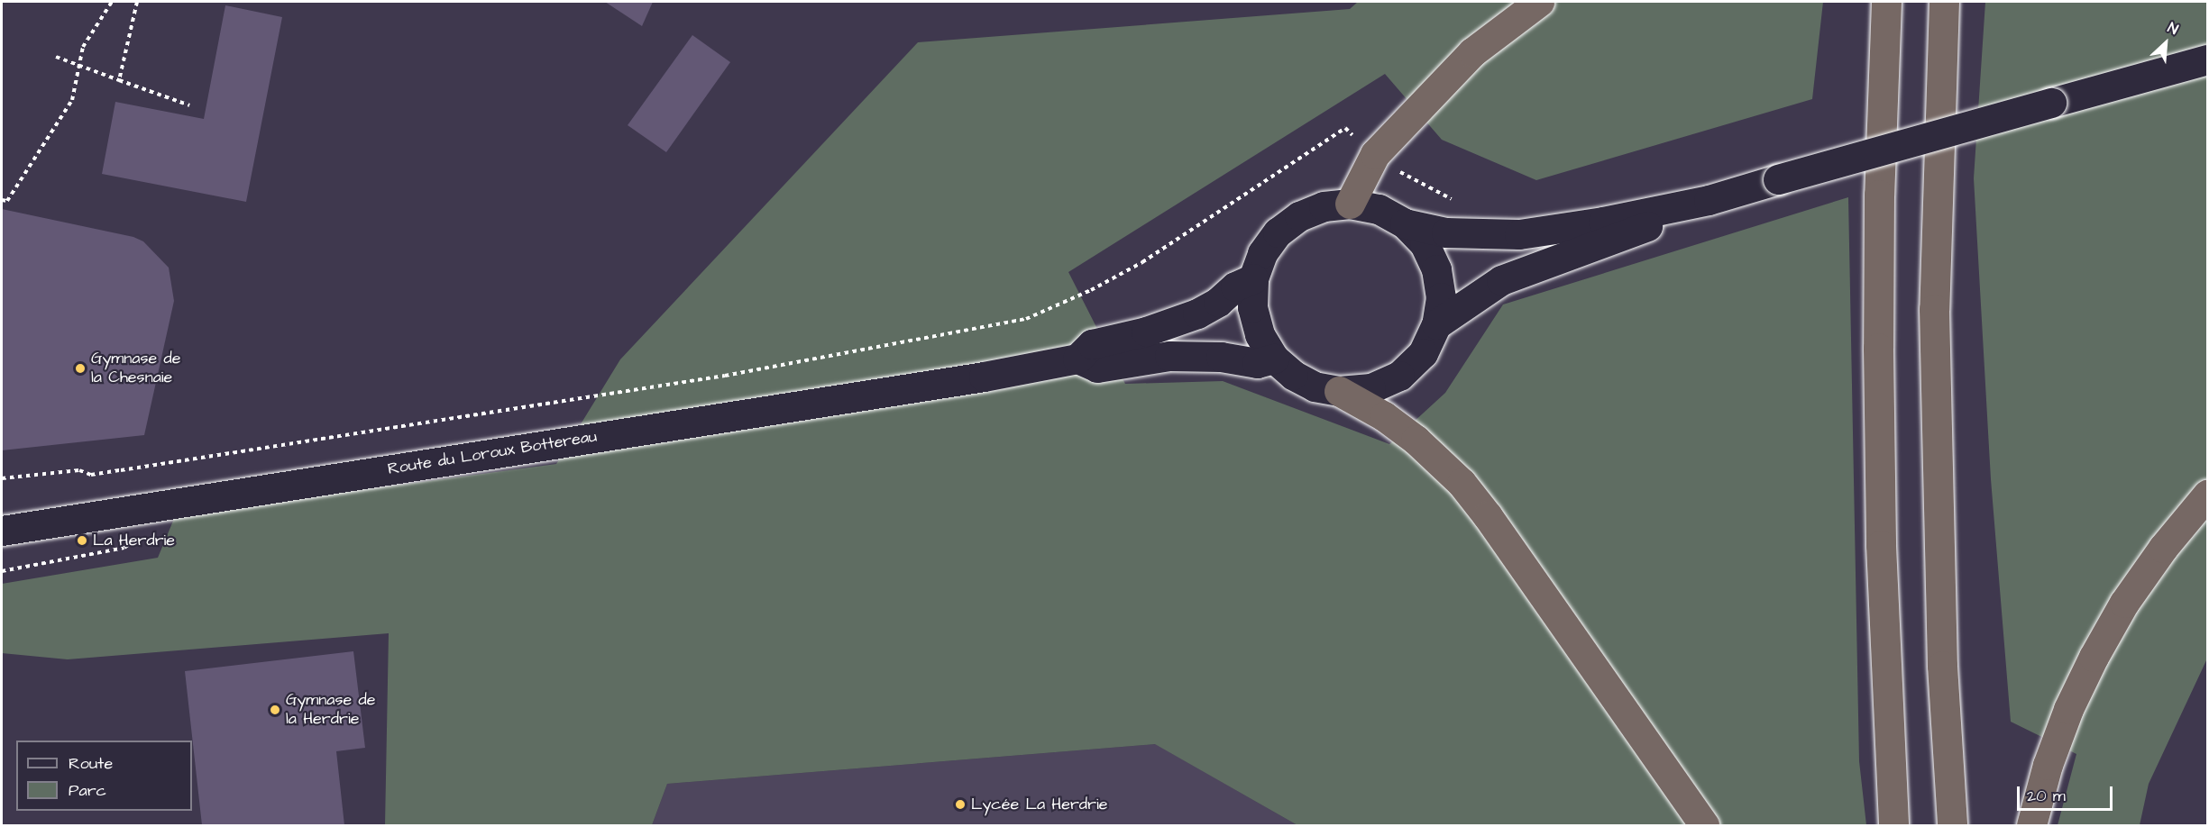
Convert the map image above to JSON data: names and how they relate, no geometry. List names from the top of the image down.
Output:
{
  "streets": {
    "main road": ["Route du Loroux Bottereau"]
  },
  "places": [
    "Gymnase de la Chesnaie",
    "La Herdrie",
    "Gymnase de la Herdrie",
    "Lycée La Herdrie"
  ],
  "legend": ["Route", "Parc"],
  "scale_bar": "20 m",
  "north": "top right"
}
